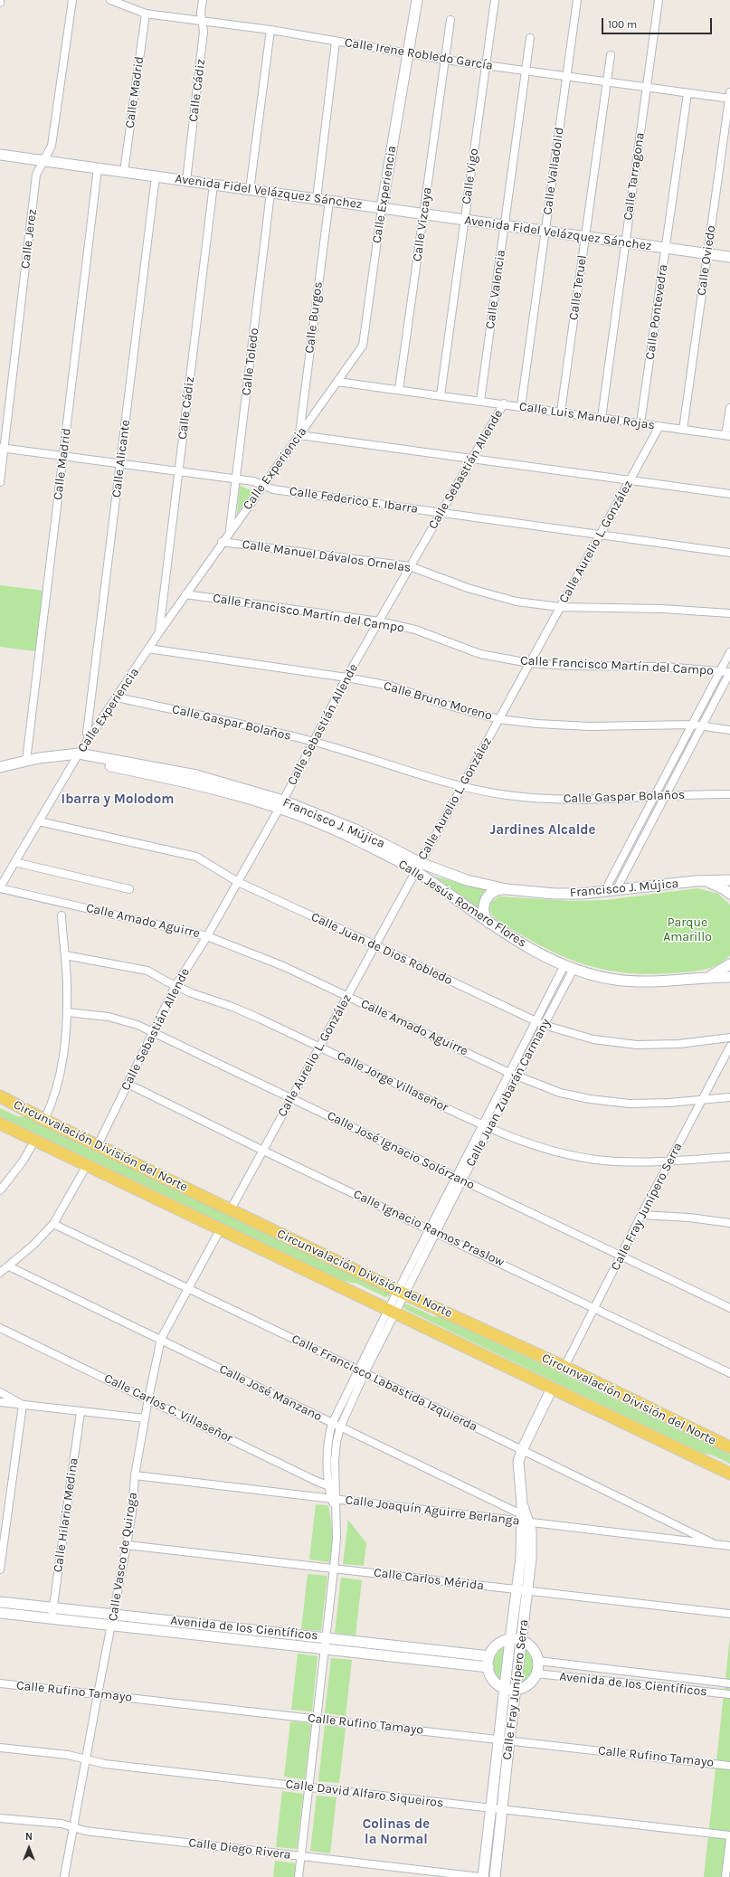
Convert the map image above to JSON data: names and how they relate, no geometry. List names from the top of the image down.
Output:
{
  "streets": {
    "main road": ["Circunvalación División del Norte"],
    "street": [
      "Calle Irene Robledo García",
      "Calle Cádiz",
      "Calle Madrid",
      "Calle Valladolid",
      "Calle Vigo",
      "Calle Tarragona",
      "Avenida Fidel Velázquez Sánchez",
      "Calle Experiencia",
      "Calle Vizcaya",
      "Calle Jerez",
      "Calle Oviedo",
      "Calle Teruel",
      "Calle Valencia",
      "Calle Pontevedra",
      "Calle Burgos",
      "Calle Toledo",
      "Calle Luis Manuel Rojas",
      "Calle Alicante",
      "Calle Sebastián Allende",
      "Calle Federico E. Ibarra",
      "Calle Aurelio L. González",
      "Calle Manuel Dávalos Ornelas",
      "Calle Francisco Martín del Campo",
      "Calle Bruno Moreno",
      "Calle Gaspar Bolaños",
      "Francisco J. Mújica",
      "Calle Jesús Romero Flores",
      "Calle Amado Aguirre",
      "Calle Juan de Dios Robledo",
      "Calle Jorge Villaseñor",
      "Calle Juan Zubarán Carmany",
      "Calle José Ignacio Solórzano",
      "Calle Fray Junípero Serra",
      "Calle Ignacio Ramos Praslow",
      "Calle Francisco Labastida Izquierda",
      "Calle José Manzano",
      "Calle Carlos C. Villaseñor",
      "Calle Joaquín Aguirre Berlanga",
      "Calle Hilario Medina",
      "Calle Vasco de Quiroga",
      "Calle Carlos Mérida",
      "Avenida de los Científicos",
      "Calle Rufino Tamayo",
      "Calle David Alfaro Siqueiros",
      "Calle Diego Rivera"
    ]
  },
  "crossings": [
    ["Calle Irene Robledo García", "Calle Cádiz"],
    ["Calle Irene Robledo García", "Calle Madrid"],
    ["Calle Irene Robledo García", "Calle Valladolid"],
    ["Calle Irene Robledo García", "Calle Vigo"],
    ["Calle Irene Robledo García", "Calle Tarragona"],
    ["Calle Irene Robledo García", "Calle Experiencia"],
    ["Calle Irene Robledo García", "Calle Vizcaya"],
    ["Calle Irene Robledo García", "Calle Oviedo"],
    ["Calle Irene Robledo García", "Calle Teruel"],
    ["Calle Irene Robledo García", "Calle Valencia"],
    ["Calle Irene Robledo García", "Calle Pontevedra"],
    ["Calle Cádiz", "Avenida Fidel Velázquez Sánchez"],
    ["Calle Cádiz", "Calle Experiencia"],
    ["Calle Cádiz", "Calle Federico E. Ibarra"],
    ["Calle Madrid", "Avenida Fidel Velázquez Sánchez"],
    ["Calle Madrid", "Calle Federico E. Ibarra"],
    ["Calle Madrid", "Francisco J. Mújica"],
    ["Calle Valladolid", "Avenida Fidel Velázquez Sánchez"],
    ["Calle Valladolid", "Calle Luis Manuel Rojas"],
    ["Calle Vigo", "Avenida Fidel Velázquez Sánchez"],
    ["Calle Vigo", "Calle Luis Manuel Rojas"],
    ["Calle Tarragona", "Avenida Fidel Velázquez Sánchez"],
    ["Calle Tarragona", "Calle Luis Manuel Rojas"],
    ["Avenida Fidel Velázquez Sánchez", "Calle Experiencia"],
    ["Avenida Fidel Velázquez Sánchez", "Calle Vizcaya"],
    ["Avenida Fidel Velázquez Sánchez", "Calle Jerez"],
    ["Avenida Fidel Velázquez Sánchez", "Calle Oviedo"],
    ["Avenida Fidel Velázquez Sánchez", "Calle Teruel"],
    ["Avenida Fidel Velázquez Sánchez", "Calle Valencia"],
    ["Avenida Fidel Velázquez Sánchez", "Calle Pontevedra"],
    ["Avenida Fidel Velázquez Sánchez", "Calle Burgos"],
    ["Avenida Fidel Velázquez Sánchez", "Calle Toledo"],
    ["Avenida Fidel Velázquez Sánchez", "Calle Alicante"],
    ["Calle Experiencia", "Calle Burgos"],
    ["Calle Experiencia", "Calle Toledo"],
    ["Calle Experiencia", "Calle Luis Manuel Rojas"],
    ["Calle Experiencia", "Calle Alicante"],
    ["Calle Experiencia", "Calle Federico E. Ibarra"],
    ["Calle Experiencia", "Calle Manuel Dávalos Ornelas"],
    ["Calle Experiencia", "Calle Francisco Martín del Campo"],
    ["Calle Experiencia", "Calle Bruno Moreno"],
    ["Calle Experiencia", "Calle Gaspar Bolaños"],
    ["Calle Experiencia", "Francisco J. Mújica"],
    ["Calle Experiencia", "Calle Amado Aguirre"],
    ["Calle Experiencia", "Calle Juan de Dios Robledo"],
    ["Calle Vizcaya", "Calle Luis Manuel Rojas"],
    ["Calle Jerez", "Calle Federico E. Ibarra"],
    ["Calle Oviedo", "Calle Luis Manuel Rojas"],
    ["Calle Teruel", "Calle Luis Manuel Rojas"],
    ["Calle Valencia", "Calle Luis Manuel Rojas"],
    ["Calle Pontevedra", "Calle Luis Manuel Rojas"],
    ["Calle Toledo", "Calle Federico E. Ibarra"],
    ["Calle Luis Manuel Rojas", "Calle Sebastián Allende"],
    ["Calle Luis Manuel Rojas", "Calle Aurelio L. González"],
    ["Calle Alicante", "Calle Federico E. Ibarra"],
    ["Calle Sebastián Allende", "Calle Federico E. Ibarra"],
    ["Calle Sebastián Allende", "Calle Manuel Dávalos Ornelas"],
    ["Calle Sebastián Allende", "Calle Francisco Martín del Campo"],
    ["Calle Sebastián Allende", "Calle Bruno Moreno"],
    ["Calle Sebastián Allende", "Calle Gaspar Bolaños"],
    ["Calle Sebastián Allende", "Francisco J. Mújica"],
    ["Calle Sebastián Allende", "Calle Amado Aguirre"],
    ["Calle Sebastián Allende", "Calle Juan de Dios Robledo"],
    ["Calle Sebastián Allende", "Calle Jorge Villaseñor"],
    ["Calle Sebastián Allende", "Circunvalación División del Norte"],
    ["Calle Sebastián Allende", "Calle José Ignacio Solórzano"],
    ["Calle Sebastián Allende", "Calle Ignacio Ramos Praslow"],
    ["Calle Federico E. Ibarra", "Calle Aurelio L. González"],
    ["Calle Aurelio L. González", "Calle Manuel Dávalos Ornelas"],
    ["Calle Aurelio L. González", "Calle Francisco Martín del Campo"],
    ["Calle Aurelio L. González", "Calle Bruno Moreno"],
    ["Calle Aurelio L. González", "Calle Gaspar Bolaños"],
    ["Calle Aurelio L. González", "Francisco J. Mújica"],
    ["Calle Aurelio L. González", "Calle Jesús Romero Flores"],
    ["Calle Aurelio L. González", "Calle Amado Aguirre"],
    ["Calle Aurelio L. González", "Calle Juan de Dios Robledo"],
    ["Calle Aurelio L. González", "Calle Jorge Villaseñor"],
    ["Calle Aurelio L. González", "Circunvalación División del Norte"],
    ["Calle Aurelio L. González", "Calle José Ignacio Solórzano"],
    ["Calle Aurelio L. González", "Calle Ignacio Ramos Praslow"],
    ["Francisco J. Mújica", "Calle Jesús Romero Flores"],
    ["Calle Jesús Romero Flores", "Calle Juan Zubarán Carmany"],
    ["Calle Amado Aguirre", "Calle Juan Zubarán Carmany"],
    ["Calle Amado Aguirre", "Calle Fray Junípero Serra"],
    ["Calle Juan de Dios Robledo", "Calle Juan Zubarán Carmany"],
    ["Calle Jorge Villaseñor", "Calle Juan Zubarán Carmany"],
    ["Calle Jorge Villaseñor", "Calle Fray Junípero Serra"],
    ["Calle Juan Zubarán Carmany", "Circunvalación División del Norte"],
    ["Calle Juan Zubarán Carmany", "Calle José Ignacio Solórzano"],
    ["Calle Juan Zubarán Carmany", "Calle Ignacio Ramos Praslow"],
    ["Circunvalación División del Norte", "Calle Fray Junípero Serra"],
    ["Circunvalación División del Norte", "Calle Vasco de Quiroga"],
    ["Calle José Ignacio Solórzano", "Calle Fray Junípero Serra"],
    ["Calle Fray Junípero Serra", "Calle Ignacio Ramos Praslow"],
    ["Calle Fray Junípero Serra", "Calle Francisco Labastida Izquierda"],
    ["Calle Fray Junípero Serra", "Calle José Manzano"],
    ["Calle Fray Junípero Serra", "Calle Joaquín Aguirre Berlanga"],
    ["Calle Fray Junípero Serra", "Calle Carlos Mérida"],
    ["Calle Fray Junípero Serra", "Calle Rufino Tamayo"],
    ["Calle Fray Junípero Serra", "Calle David Alfaro Siqueiros"],
    ["Calle Fray Junípero Serra", "Calle Diego Rivera"],
    ["Calle Francisco Labastida Izquierda", "Calle Joaquín Aguirre Berlanga"],
    ["Calle Francisco Labastida Izquierda", "Calle Vasco de Quiroga"],
    ["Calle José Manzano", "Calle Joaquín Aguirre Berlanga"],
    ["Calle José Manzano", "Calle Vasco de Quiroga"],
    ["Calle Carlos C. Villaseñor", "Calle Vasco de Quiroga"],
    ["Calle Joaquín Aguirre Berlanga", "Calle Vasco de Quiroga"],
    ["Calle Hilario Medina", "Avenida de los Científicos"],
    ["Calle Vasco de Quiroga", "Calle Carlos Mérida"],
    ["Calle Vasco de Quiroga", "Avenida de los Científicos"],
    ["Calle Vasco de Quiroga", "Calle Rufino Tamayo"],
    ["Calle Vasco de Quiroga", "Calle David Alfaro Siqueiros"],
    ["Calle Vasco de Quiroga", "Calle Diego Rivera"]
  ],
  "districts": ["Ibarra y Molodom", "Jardines Alcalde", "Colinas de la Normal"],
  "parks": ["Parque Amarillo"],
  "scale_bar": "100 m",
  "north": "top"
}
